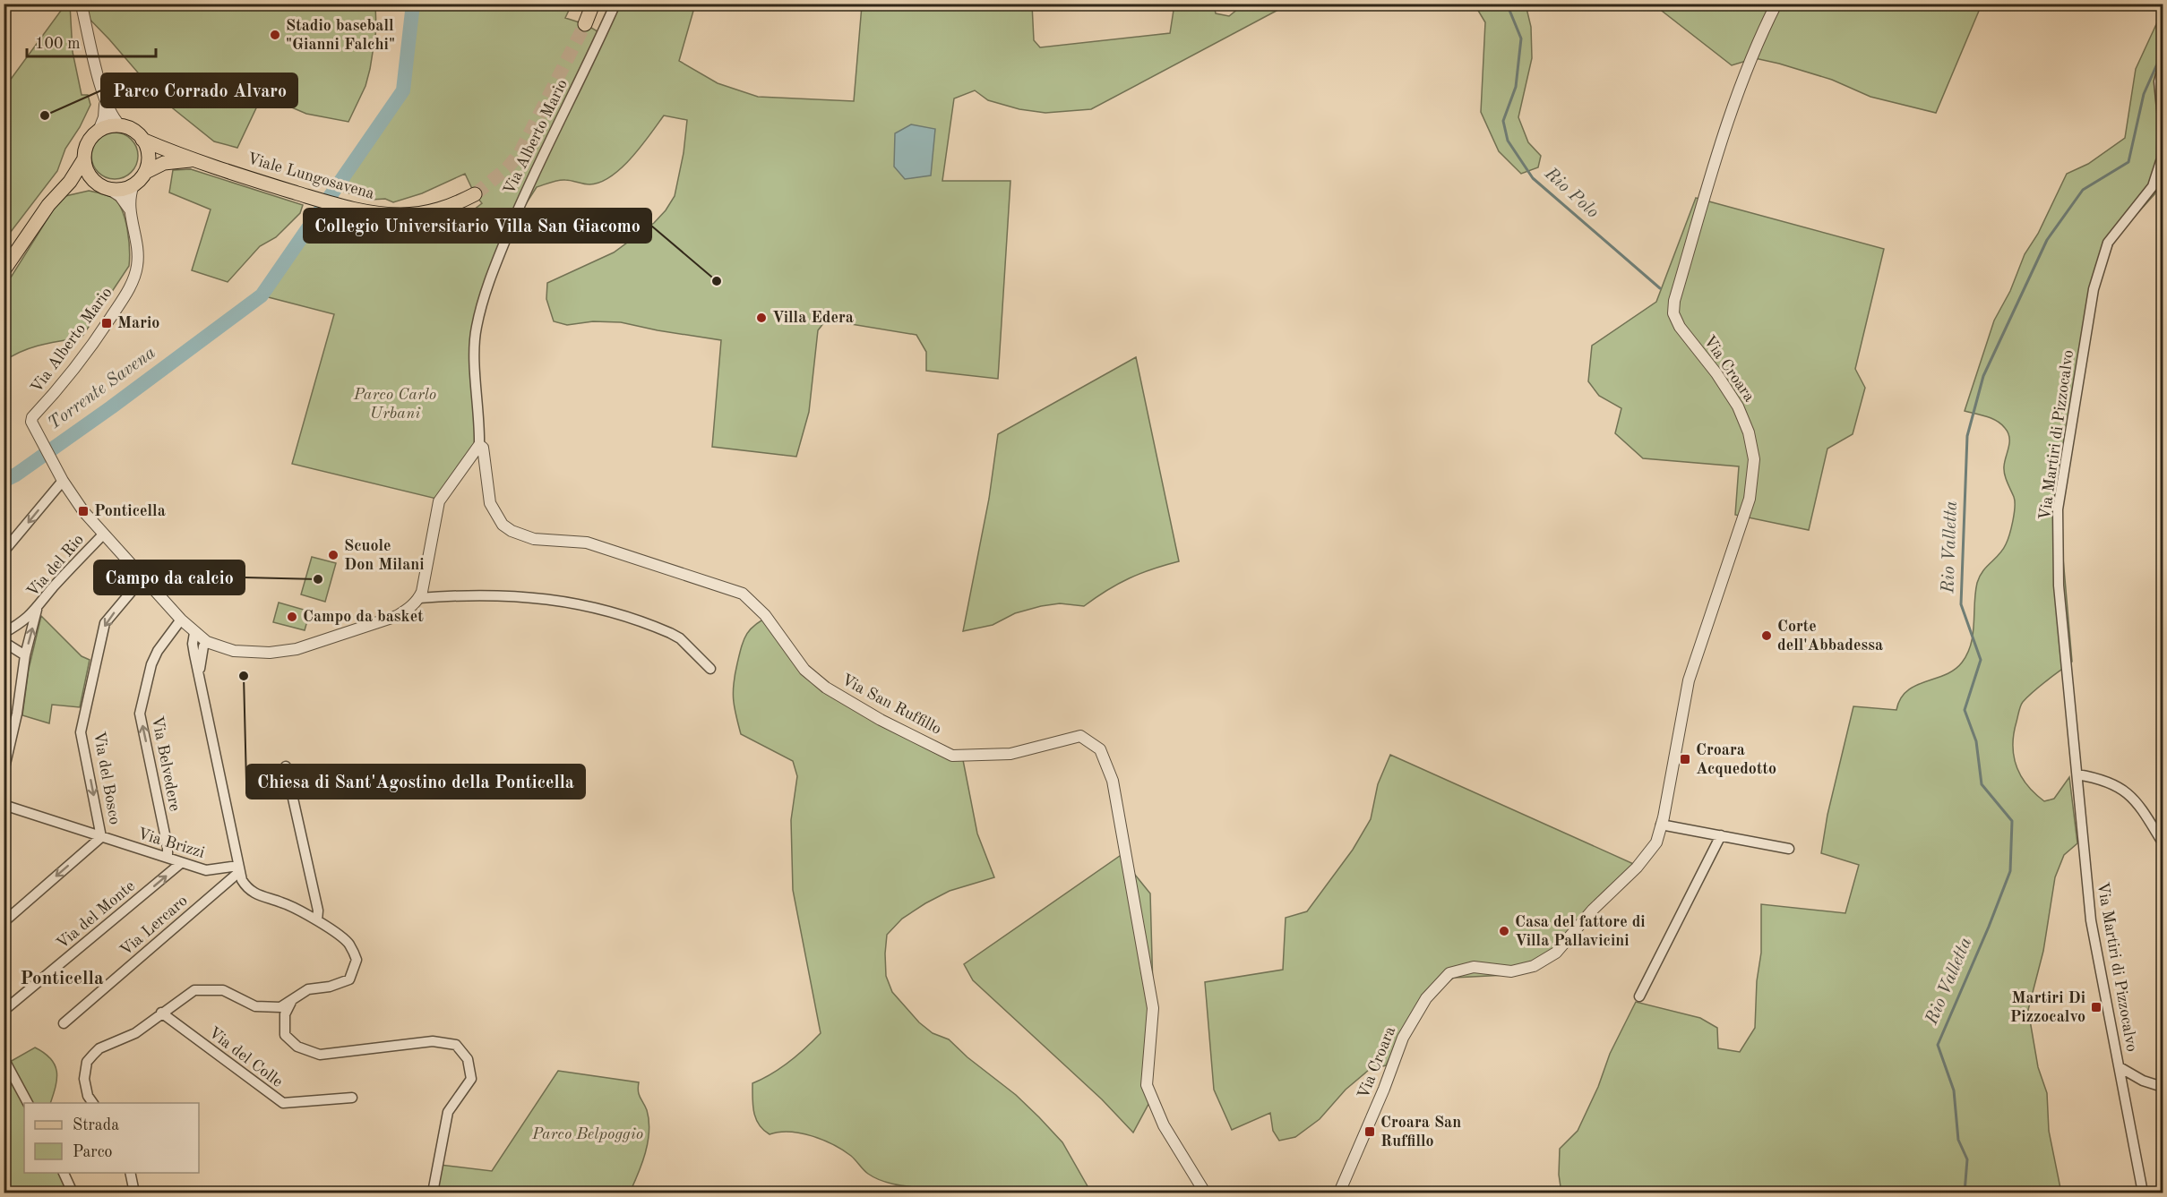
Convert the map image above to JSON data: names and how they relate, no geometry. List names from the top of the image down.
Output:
{
  "streets": {
    "main road": ["Viale Lungosavena"],
    "street": [
      "Via Alberto Mario",
      "Via Croara",
      "Via Martiri di Pizzocalvo",
      "Via del Rio",
      "Via San Ruffillo",
      "Via Belvedere",
      "Via del Bosco",
      "Via Brizzi",
      "Via del Monte",
      "Via Lercaro",
      "Via del Colle"
    ]
  },
  "crossings": [
    ["Via Alberto Mario", "Viale Lungosavena"],
    ["Via Alberto Mario", "Via San Ruffillo"],
    ["Via Belvedere", "Via Brizzi"],
    ["Via del Bosco", "Via Brizzi"],
    ["Via Brizzi", "Via del Monte"],
    ["Via Brizzi", "Via Lercaro"]
  ],
  "one_way": ["Via del Monte"],
  "districts": ["Ponticella"],
  "water": ["Rio Polo", "Torrente Savena", "Rio Valletta"],
  "parks": ["Parco Carlo Urbani", "Parco Belpoggio"],
  "places": {
    "other": [
      "Stadio baseball \"Gianni Falchi\"",
      "Parco Corrado Alvaro",
      "Collegio Universitario Villa San Giacomo",
      "Villa Edera",
      "Scuole Don Milani",
      "Campo da calcio",
      "Campo da basket",
      "Corte dell'Abbadessa",
      "Chiesa di Sant'Agostino della Ponticella",
      "Casa del fattore di Villa Pallavicini"
    ],
    "transit": [
      "Mario",
      "Ponticella",
      "Croara Acquedotto",
      "Martiri Di Pizzocalvo",
      "Croara San Ruffillo"
    ]
  },
  "legend": ["Strada", "Parco"],
  "scale_bar": "100 m"
}
